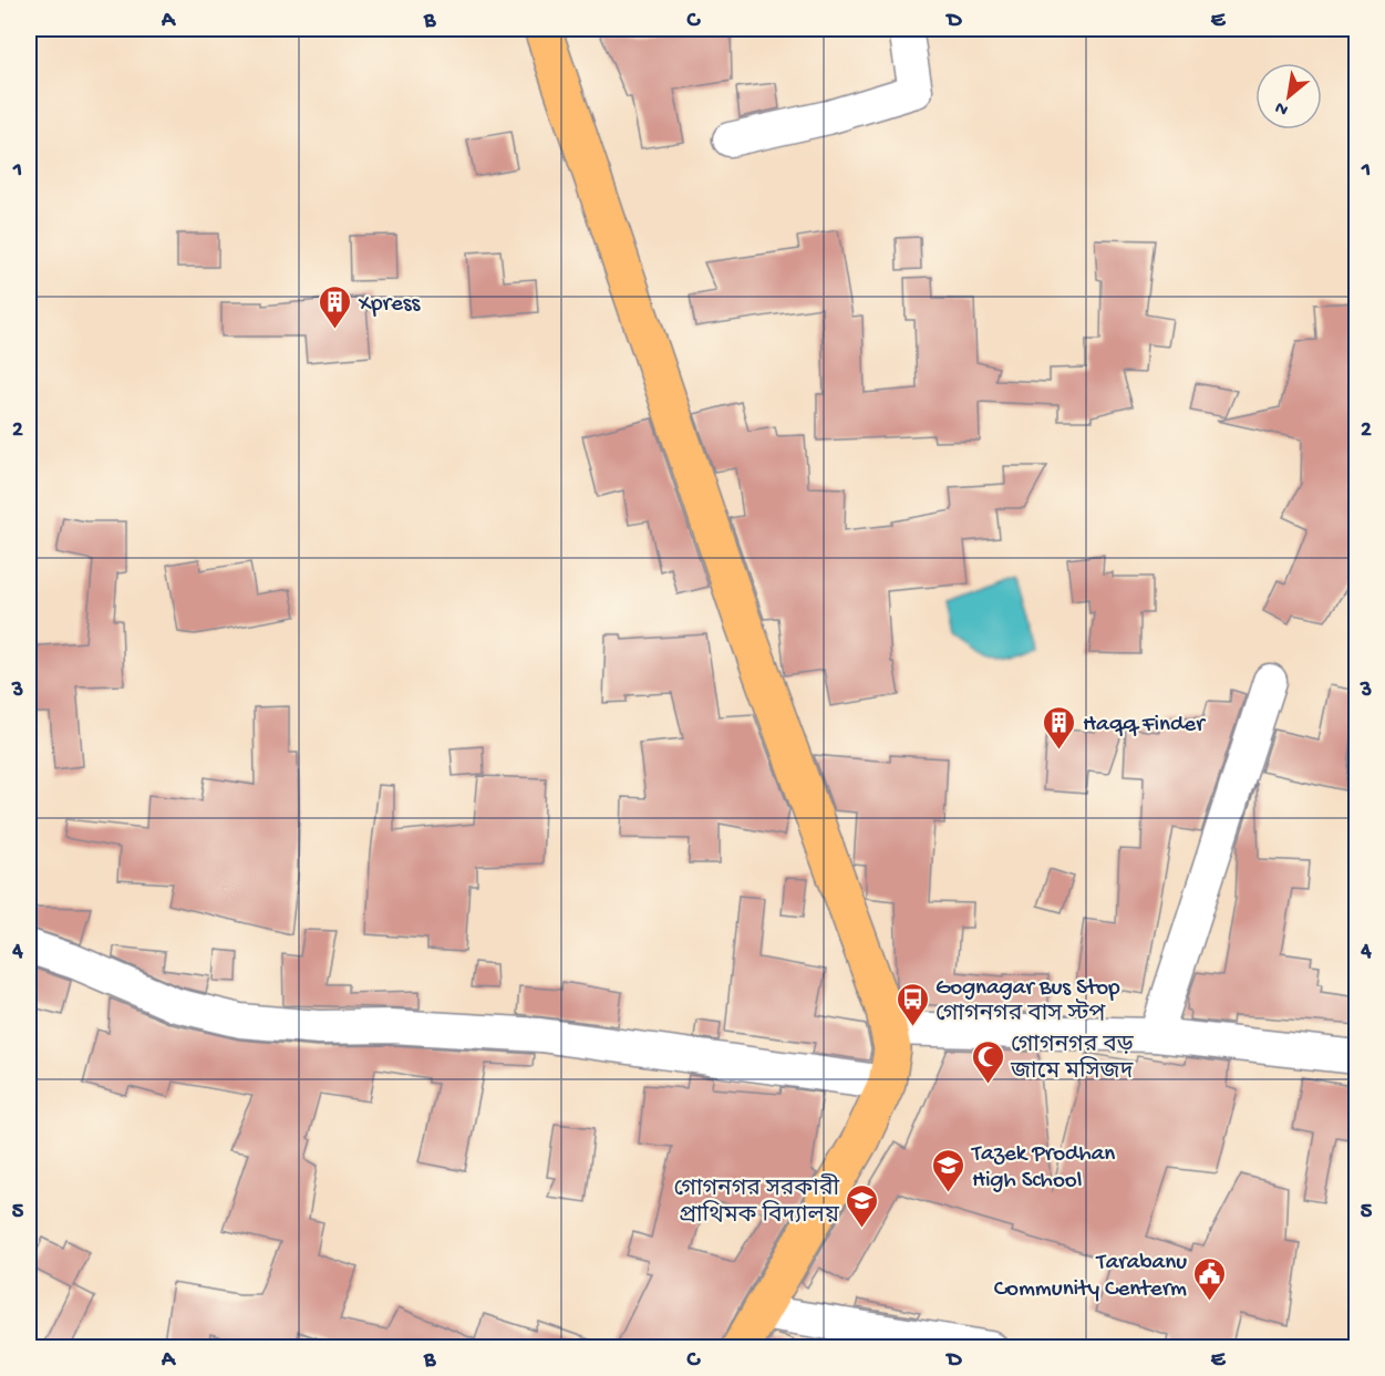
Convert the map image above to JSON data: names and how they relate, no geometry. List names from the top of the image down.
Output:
{
  "places": {
    "building": ["Xpress", "Haqq Finder"],
    "bus stop": ["Gognagar Bus Stop গোগনগর বাস স্টপ"],
    "mosque": ["গোগনগর বড় জামে মসিজদ"],
    "school or university": ["Tazek Prodhan High School", "গোগনগর সরকারী প্রাথিমক বিদ্যালয়"],
    "public building": ["Tarabanu Community Centerm"]
  },
  "north": "bottom left",
  "grid": {
    "columns": [
      "A",
      "B",
      "C",
      "D",
      "E"
    ],
    "rows": [
      "1",
      "2",
      "3",
      "4",
      "5"
    ]
  }
}
